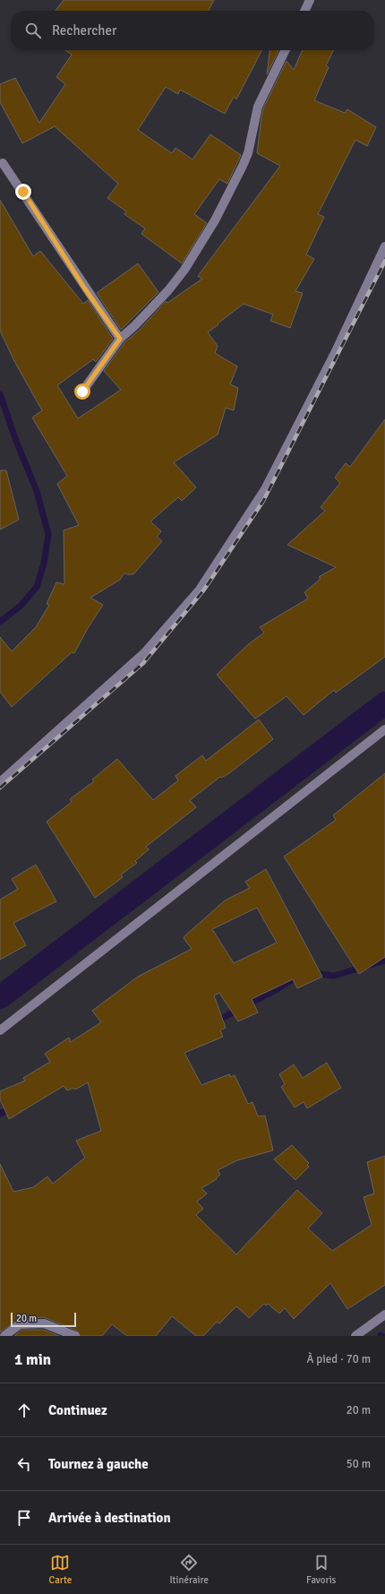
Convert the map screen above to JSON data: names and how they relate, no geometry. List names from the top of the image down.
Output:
{
  "scale_bar": "20 m",
  "page": {
    "search": "Rechercher",
    "scale": "20 m",
    "heading": ["1 min", "À pied · 70 m"],
    "list": [
      ["Continuez", "20 m"],
      ["Tournez à gauche", "50 m"],
      "Arrivée à destination"
    ],
    "nav": ["Carte", "Itinéraire", "Favoris"]
  }
}
